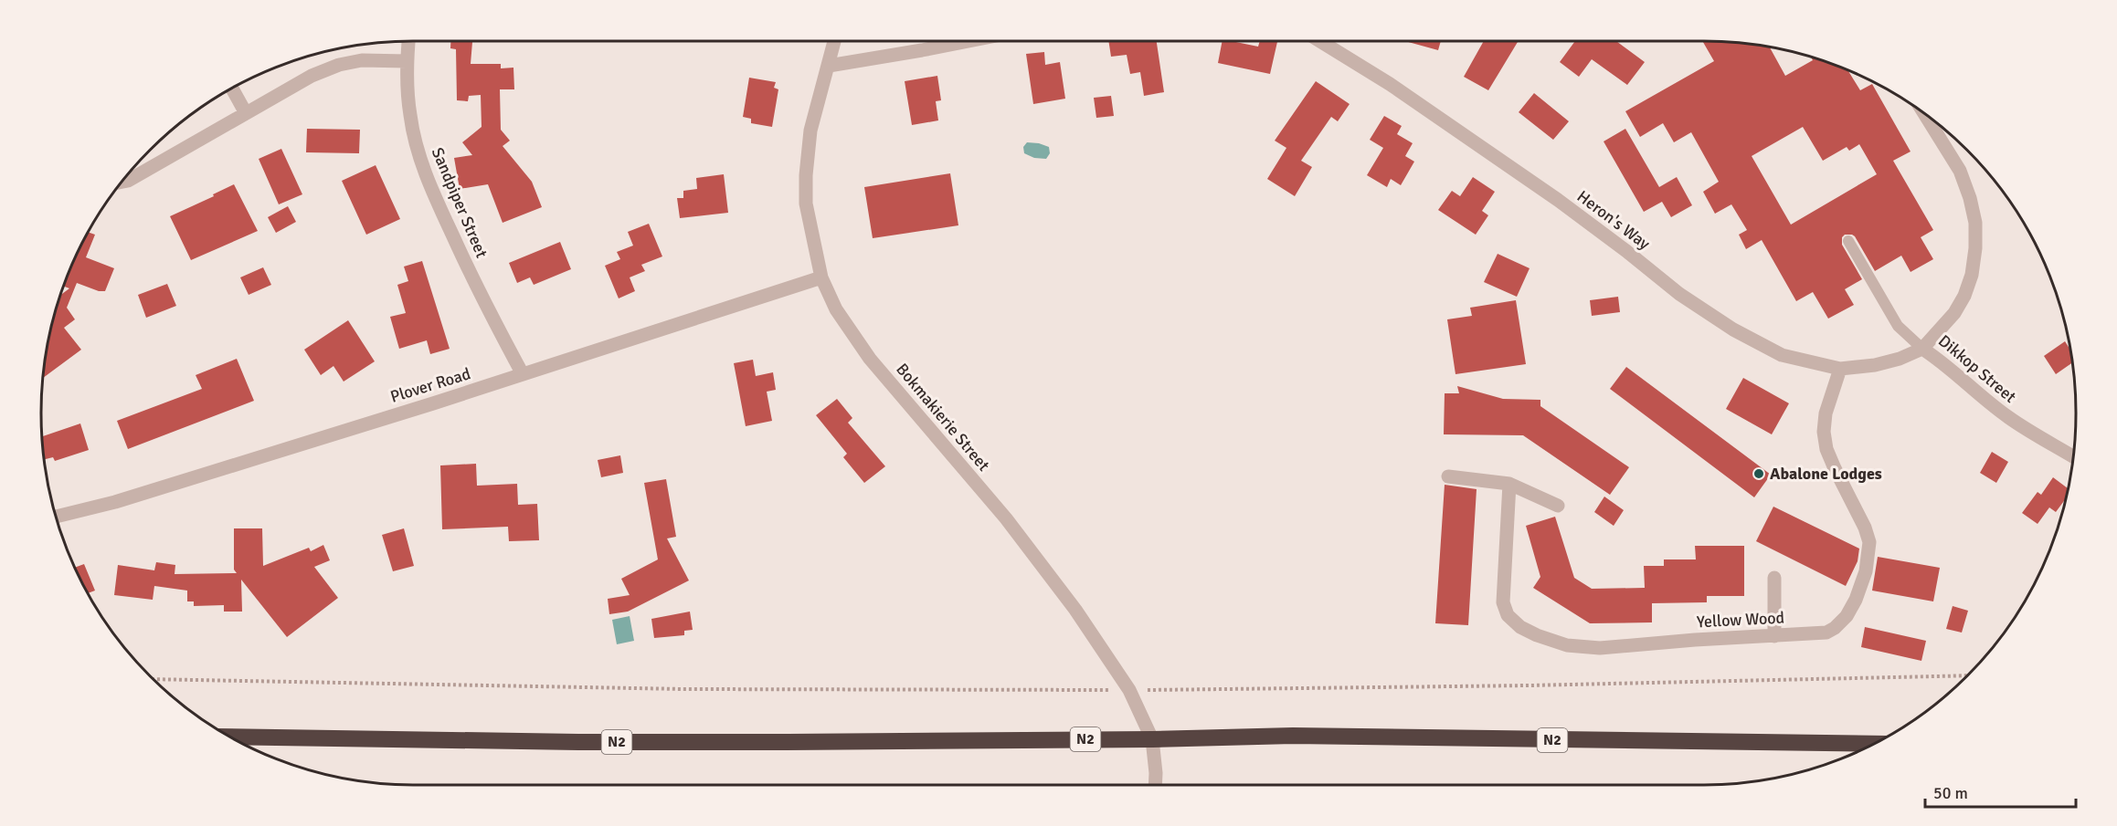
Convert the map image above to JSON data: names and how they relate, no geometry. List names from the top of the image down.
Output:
{
  "streets": {
    "highway": ["N2"],
    "street": [
      "Sandpiper Street",
      "Heron's Way",
      "Dikkop Street",
      "Plover Road",
      "Bokmakierie Street",
      "Yellow Wood"
    ]
  },
  "crossings": [
    ["Sandpiper Street", "Plover Road"],
    ["Heron's Way", "Dikkop Street"],
    ["Heron's Way", "Yellow Wood"],
    ["Plover Road", "Bokmakierie Street"],
    ["Bokmakierie Street", "N2"]
  ],
  "places": ["Abalone Lodges"],
  "scale_bar": "50 m"
}
